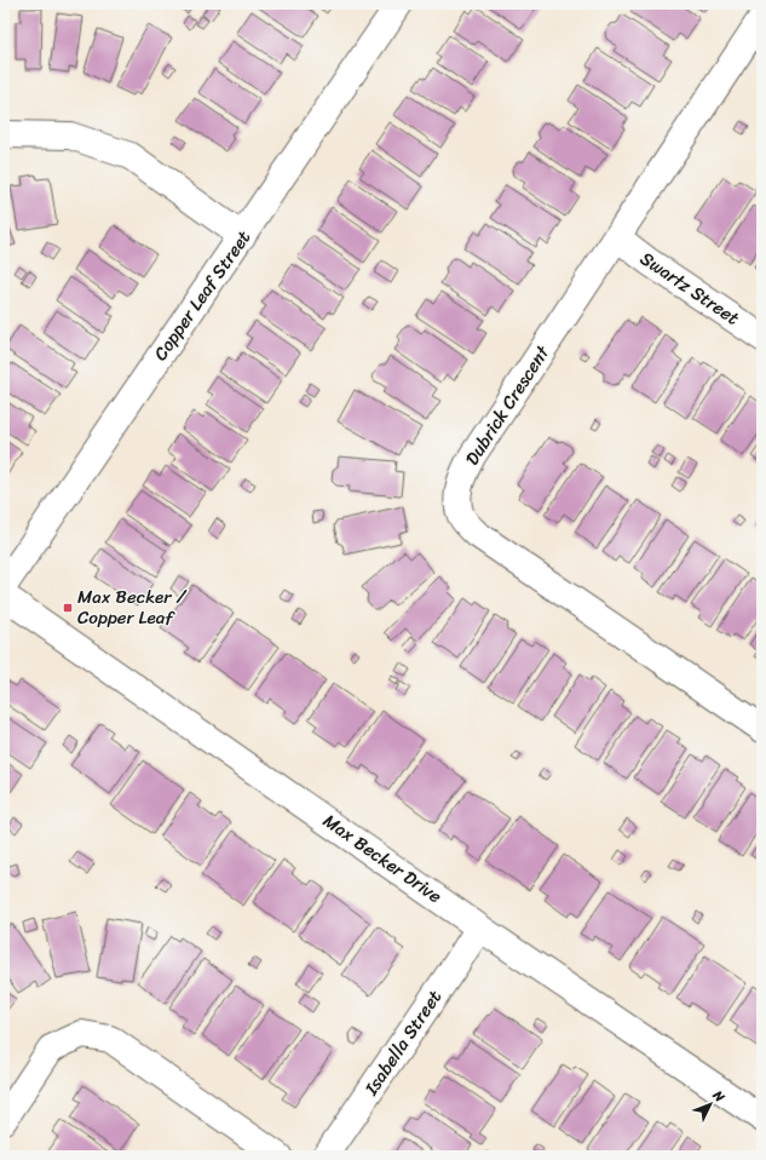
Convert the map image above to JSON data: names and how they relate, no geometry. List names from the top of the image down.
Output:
{
  "streets": {
    "street": [
      "Swartz Street",
      "Copper Leaf Street",
      "Dubrick Crescent",
      "Max Becker Drive",
      "Isabella Street"
    ]
  },
  "crossings": [
    ["Swartz Street", "Dubrick Crescent"],
    ["Max Becker Drive", "Isabella Street"]
  ],
  "places": {
    "transit": ["Max Becker / Copper Leaf"]
  },
  "north": "top right"
}
